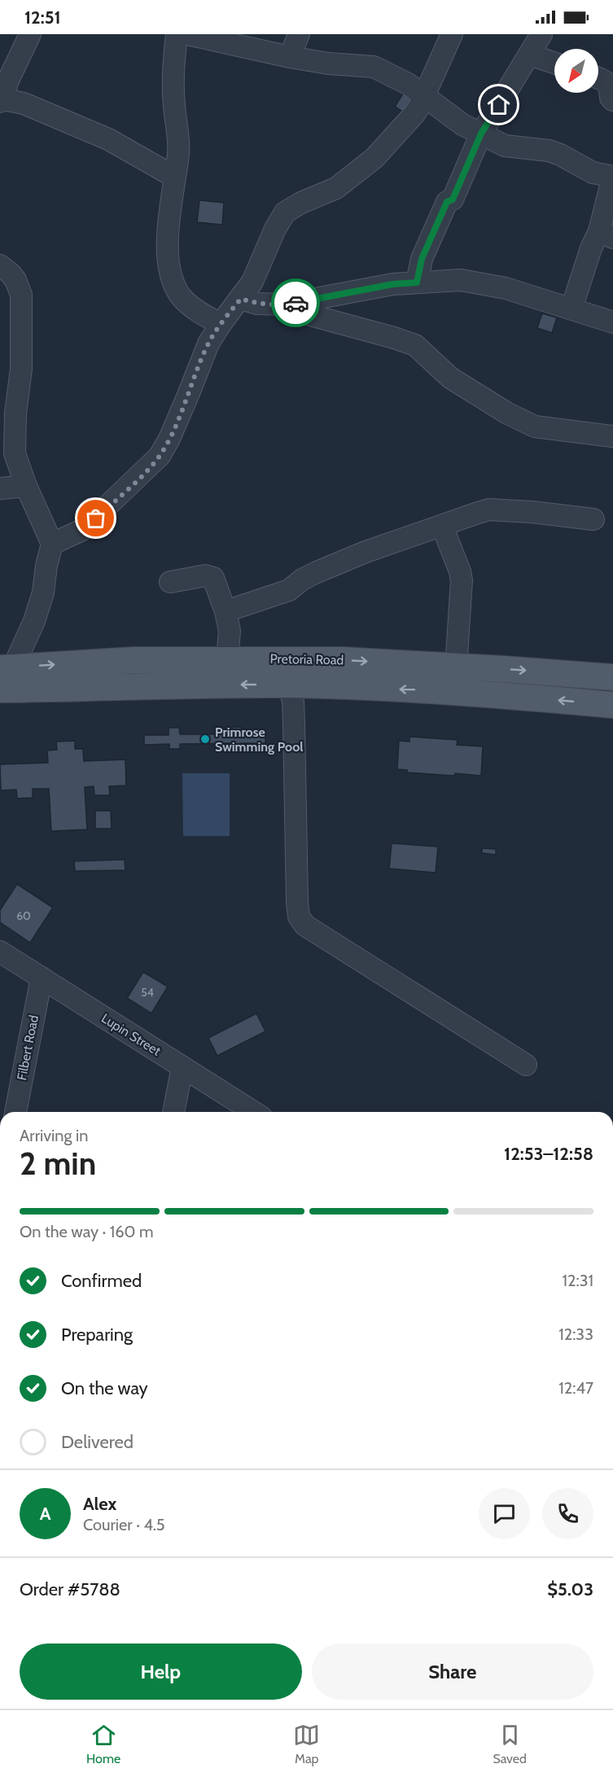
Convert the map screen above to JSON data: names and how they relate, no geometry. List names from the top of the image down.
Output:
{
  "streets": {
    "main road": ["Pretoria Road"],
    "street": ["Lupin Street", "Filbert Road"]
  },
  "crossings": [
    ["Lupin Street", "Filbert Road"]
  ],
  "places": ["Primrose Swimming Pool"],
  "house_numbers": ["60", "54"],
  "north": "bottom left",
  "page": {
    "status": "12:51",
    "heading": ["2 min", "Arriving in", "12:53–12:58"],
    "panel": [
      "Alex",
      "Courier · 4.5",
      "Order #5788",
      "$5.03"
    ],
    "bar": "On the way · 160 m",
    "list": [
      ["Confirmed", "12:31"],
      ["Preparing", "12:33"],
      ["On the way", "12:47"],
      "Delivered"
    ],
    "round": "A",
    "buttons": ["Help", "Share"],
    "tabs": ["Home", "Map", "Saved"]
  }
}
